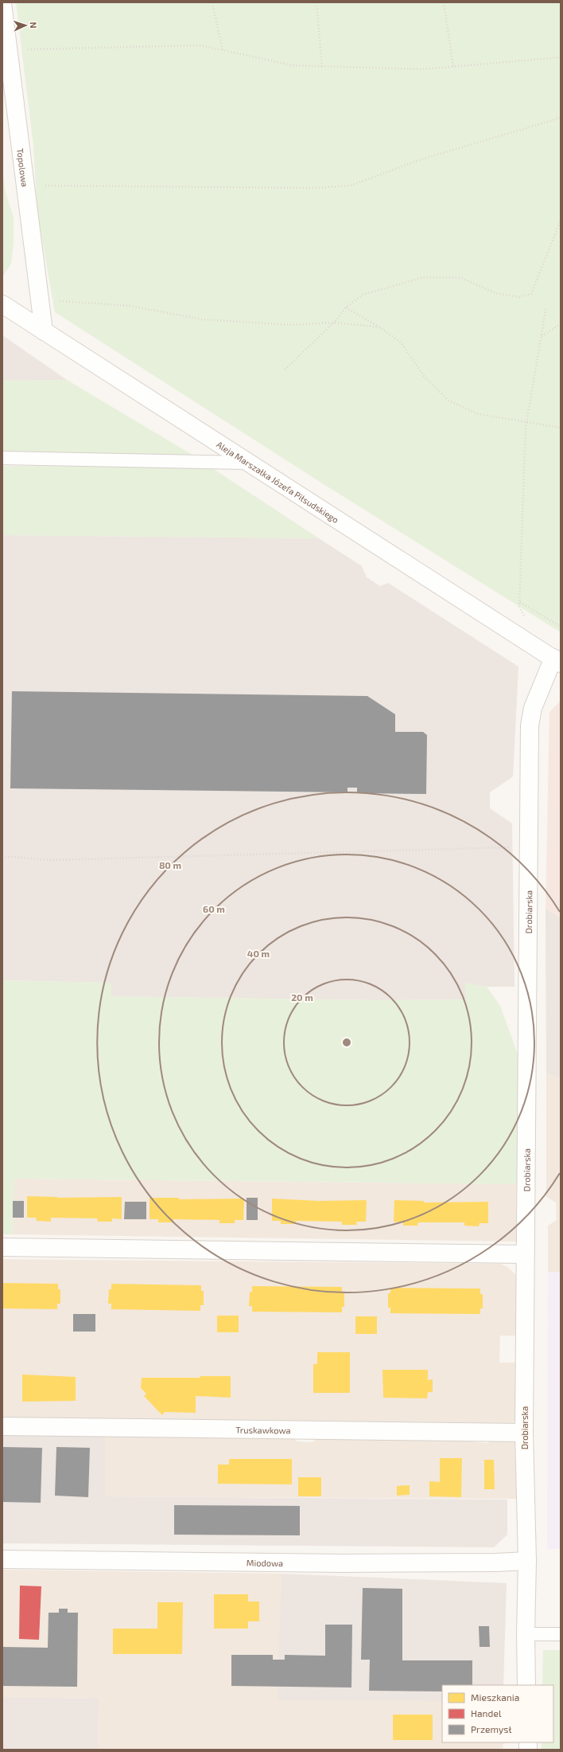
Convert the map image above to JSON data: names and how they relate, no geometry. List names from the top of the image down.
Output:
{
  "streets": {
    "street": [
      "Topolowa",
      "Aleja Marszałka Józefa Piłsudskiego",
      "Drobiarska",
      "Truskawkowa",
      "Miodowa"
    ]
  },
  "crossings": [
    ["Topolowa", "Aleja Marszałka Józefa Piłsudskiego"],
    ["Aleja Marszałka Józefa Piłsudskiego", "Drobiarska"],
    ["Drobiarska", "Truskawkowa"],
    ["Drobiarska", "Miodowa"]
  ],
  "legend": ["Mieszkania", "Handel", "Przemysł"],
  "north": "right",
  "rings": [
    "80 m",
    "60 m",
    "40 m",
    "20 m"
  ]
}
